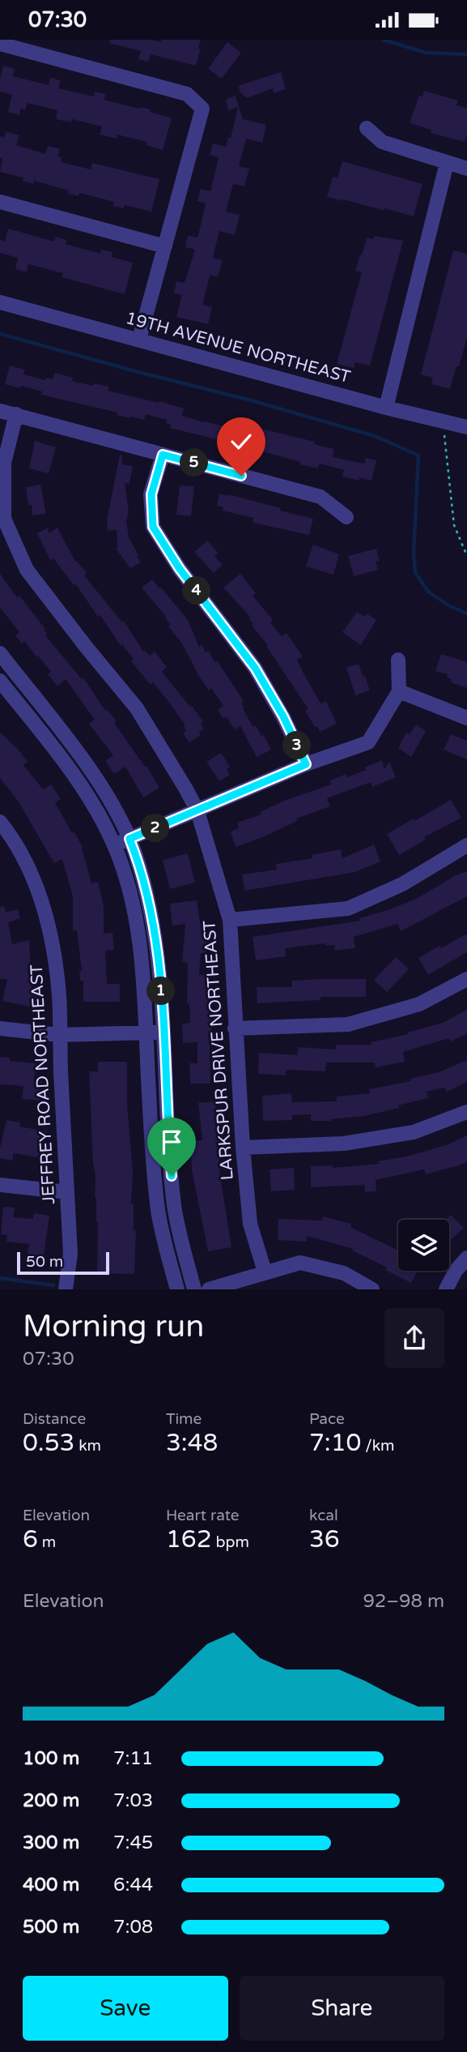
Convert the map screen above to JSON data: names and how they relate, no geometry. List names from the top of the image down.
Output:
{
  "streets": {
    "street": ["19TH AVENUE NORTHEAST", "LARKSPUR DRIVE NORTHEAST", "JEFFREY ROAD NORTHEAST"]
  },
  "scale_bar": "50 m",
  "page": {
    "status": "07:30",
    "pins": [
      "5",
      "4",
      "3",
      "2",
      "1"
    ],
    "scale": "50 m",
    "heading": ["Morning run", "07:30"],
    "stats": [
      ["Distance", "0.53 km"],
      ["Time", "3:48"],
      ["Pace", "7:10 /km"],
      ["Elevation", "6 m"],
      ["Heart rate", "162 bpm"],
      ["kcal", "36"]
    ],
    "chart": ["Elevation", "92–98 m"],
    "list": [
      {
        "name": "100 m",
        "note": "7:11"
      },
      {
        "name": "200 m",
        "note": "7:03"
      },
      {
        "name": "300 m",
        "note": "7:45"
      },
      {
        "name": "400 m",
        "note": "6:44"
      },
      {
        "name": "500 m",
        "note": "7:08"
      }
    ],
    "buttons": ["Save", "Share"]
  }
}
